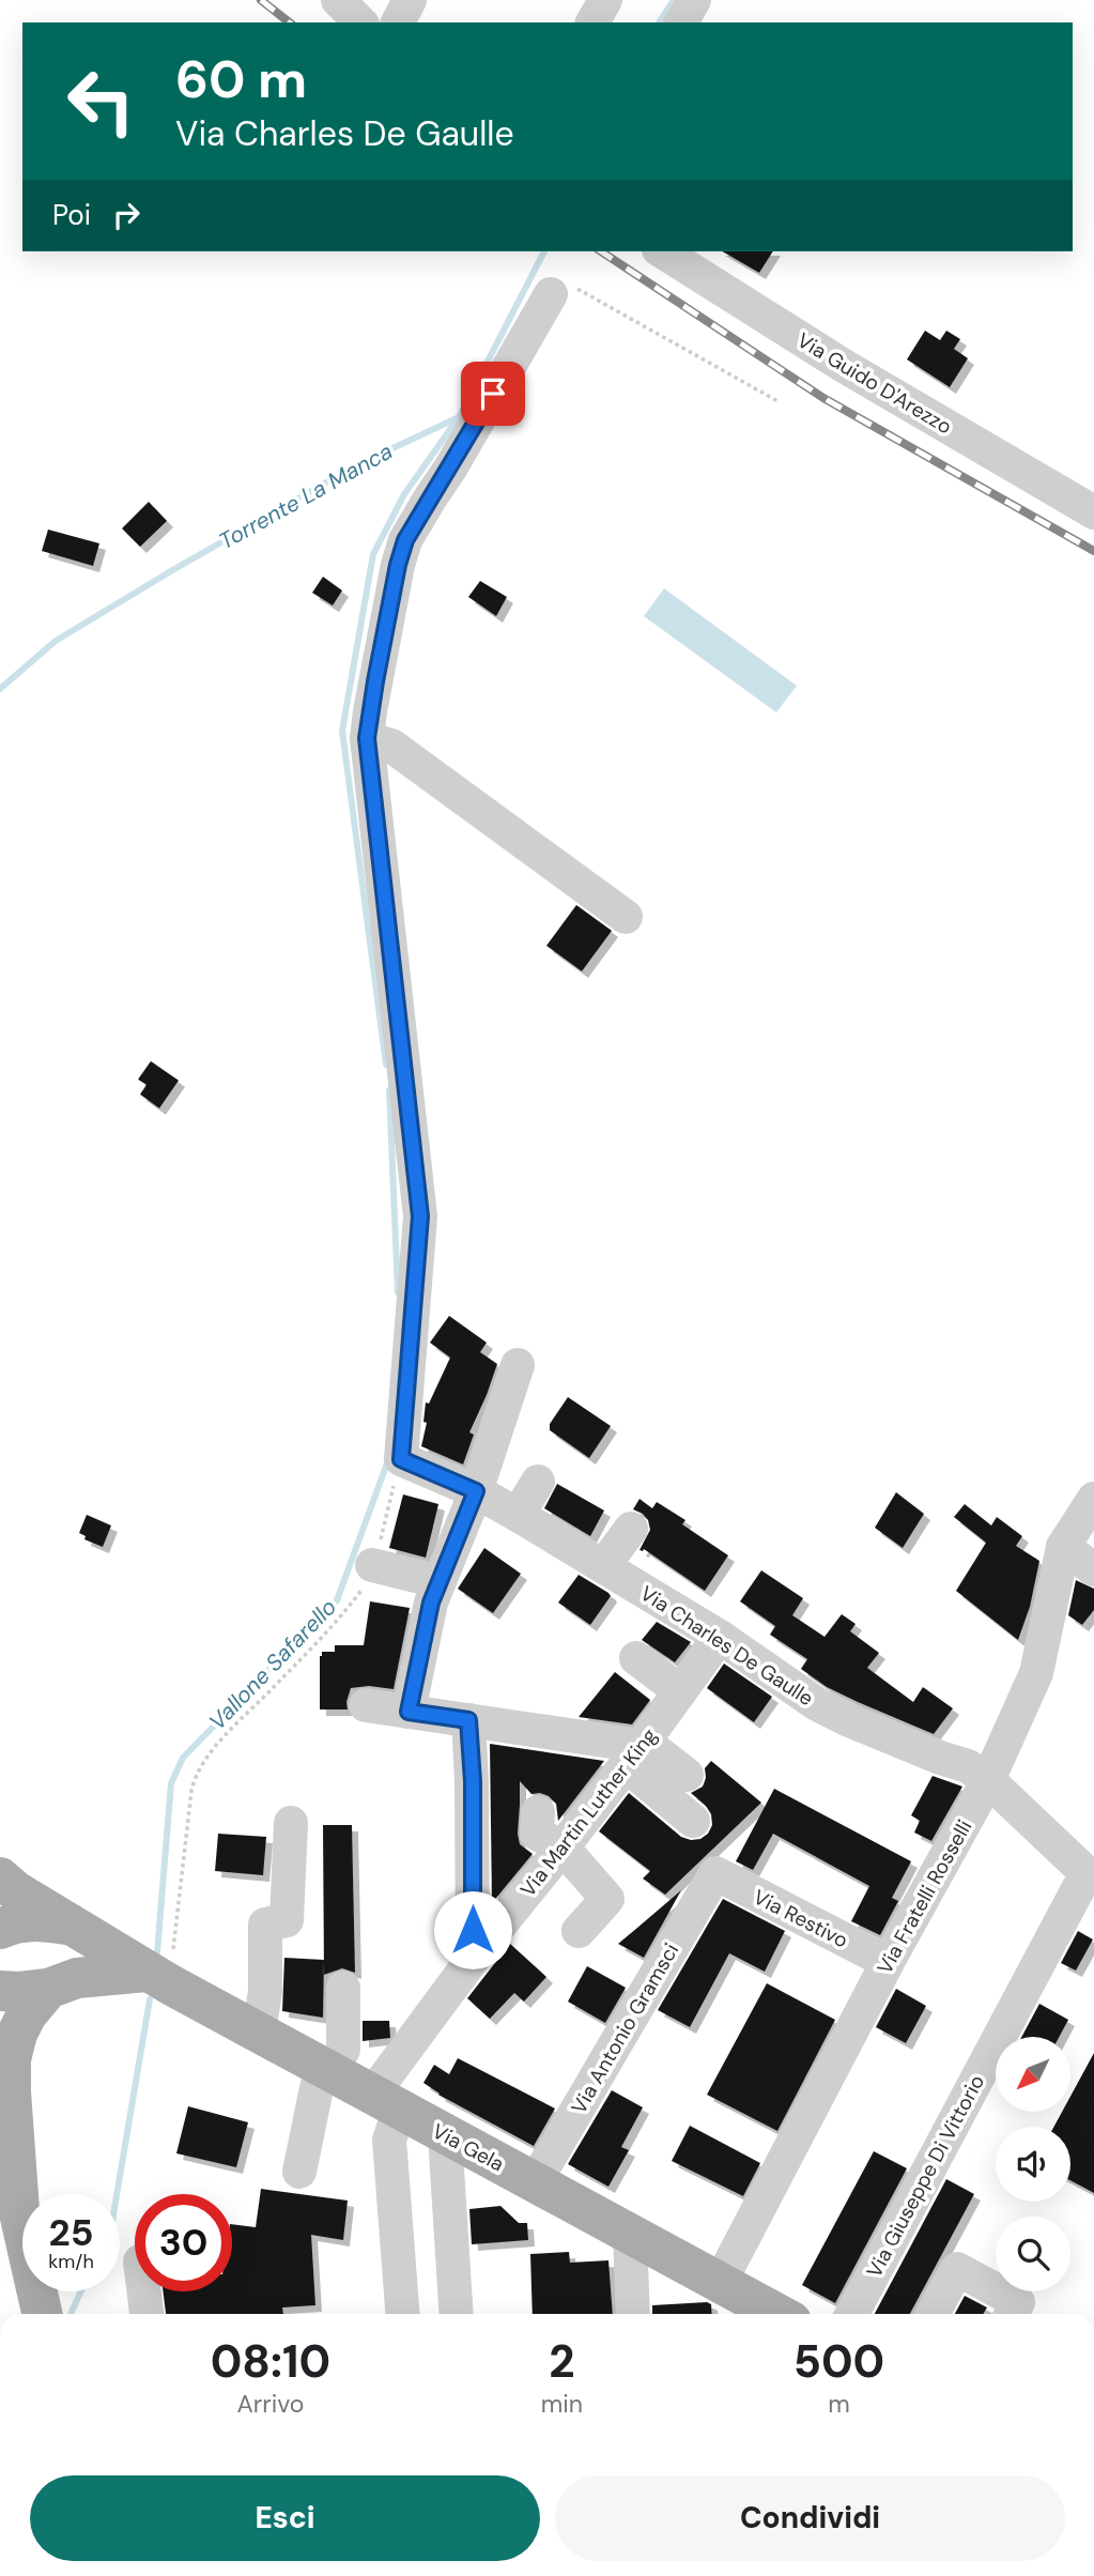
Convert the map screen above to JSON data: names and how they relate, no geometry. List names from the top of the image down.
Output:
{
  "streets": {
    "main road": ["Via Gela"],
    "street": [
      "Via Guido D'Arezzo",
      "Via Charles De Gaulle",
      "Via Martin Luther King",
      "Via Fratelli Rosselli",
      "Via Restivo",
      "Via Antonio Gramsci",
      "Via Giuseppe Di Vittorio"
    ]
  },
  "crossings": [
    ["Via Charles De Gaulle", "Via Martin Luther King"],
    ["Via Charles De Gaulle", "Via Fratelli Rosselli"],
    ["Via Charles De Gaulle", "Via Giuseppe Di Vittorio"],
    ["Via Martin Luther King", "Via Gela"],
    ["Via Fratelli Rosselli", "Via Restivo"],
    ["Via Fratelli Rosselli", "Via Gela"],
    ["Via Fratelli Rosselli", "Via Giuseppe Di Vittorio"],
    ["Via Restivo", "Via Antonio Gramsci"],
    ["Via Antonio Gramsci", "Via Gela"]
  ],
  "water": ["Torrente La Manca", "Vallone Safarello"],
  "north": "bottom left",
  "page": {
    "turn": ["60 m", "Via Charles De Gaulle"],
    "then": "Poi",
    "speed": "25 km/h",
    "limit": "30",
    "eta": [
      "08:10",
      "Arrivo",
      "2",
      "min",
      "500",
      "m"
    ],
    "buttons": ["Esci", "Condividi"]
  }
}
